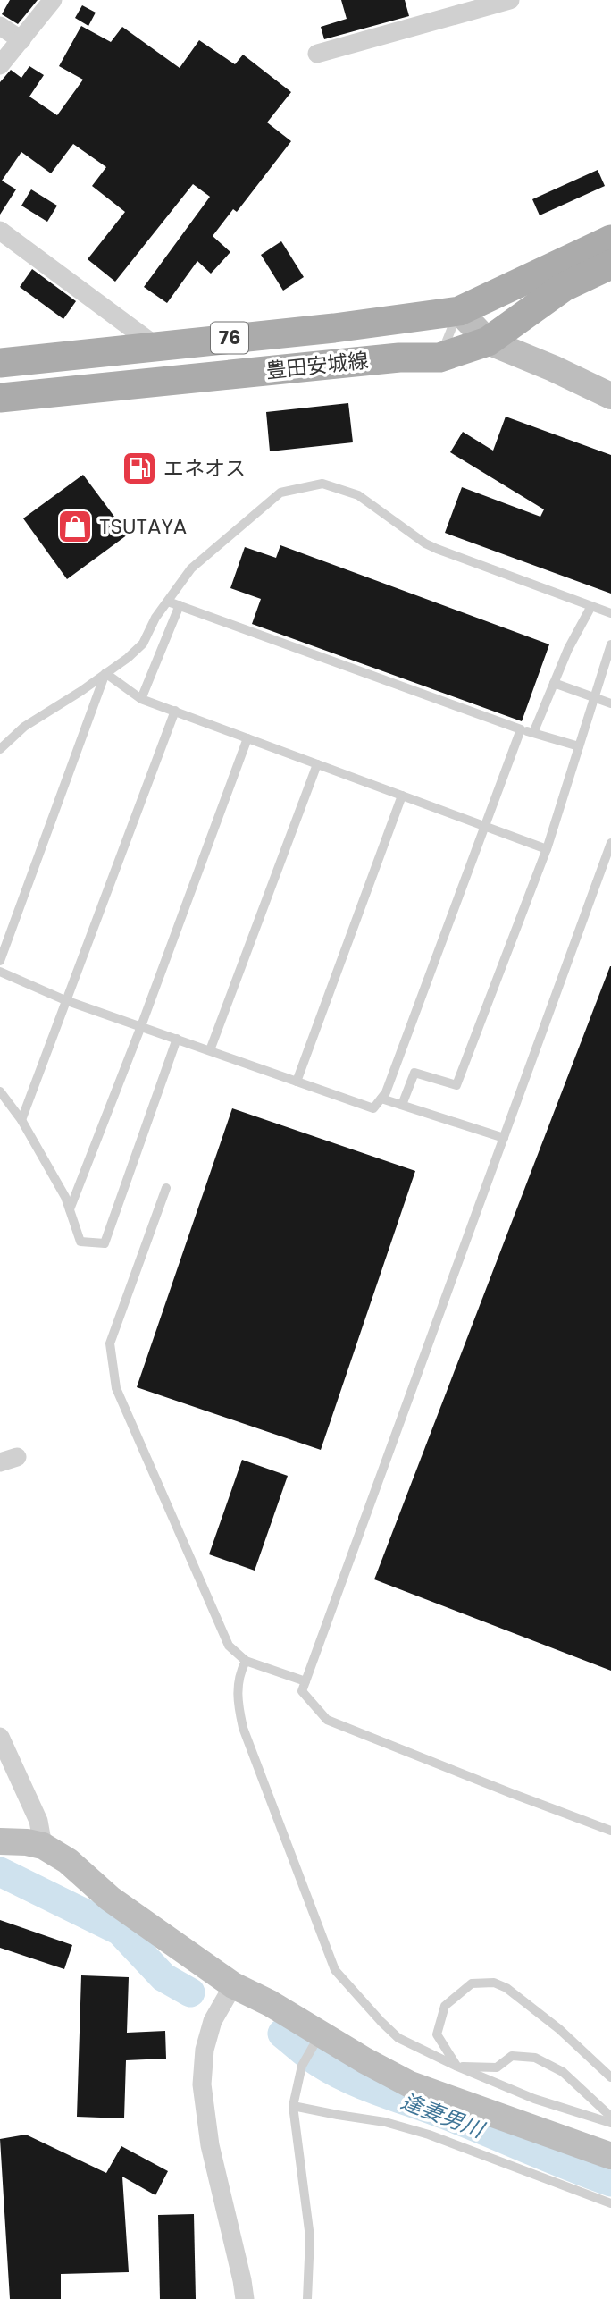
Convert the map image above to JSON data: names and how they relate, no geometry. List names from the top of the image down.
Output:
{
  "streets": {
    "main road": ["76", "豊田安城線"]
  },
  "water": ["逢妻男川"],
  "places": {
    "fuel station": ["エネオス"],
    "shop": ["TSUTAYA"]
  }
}
